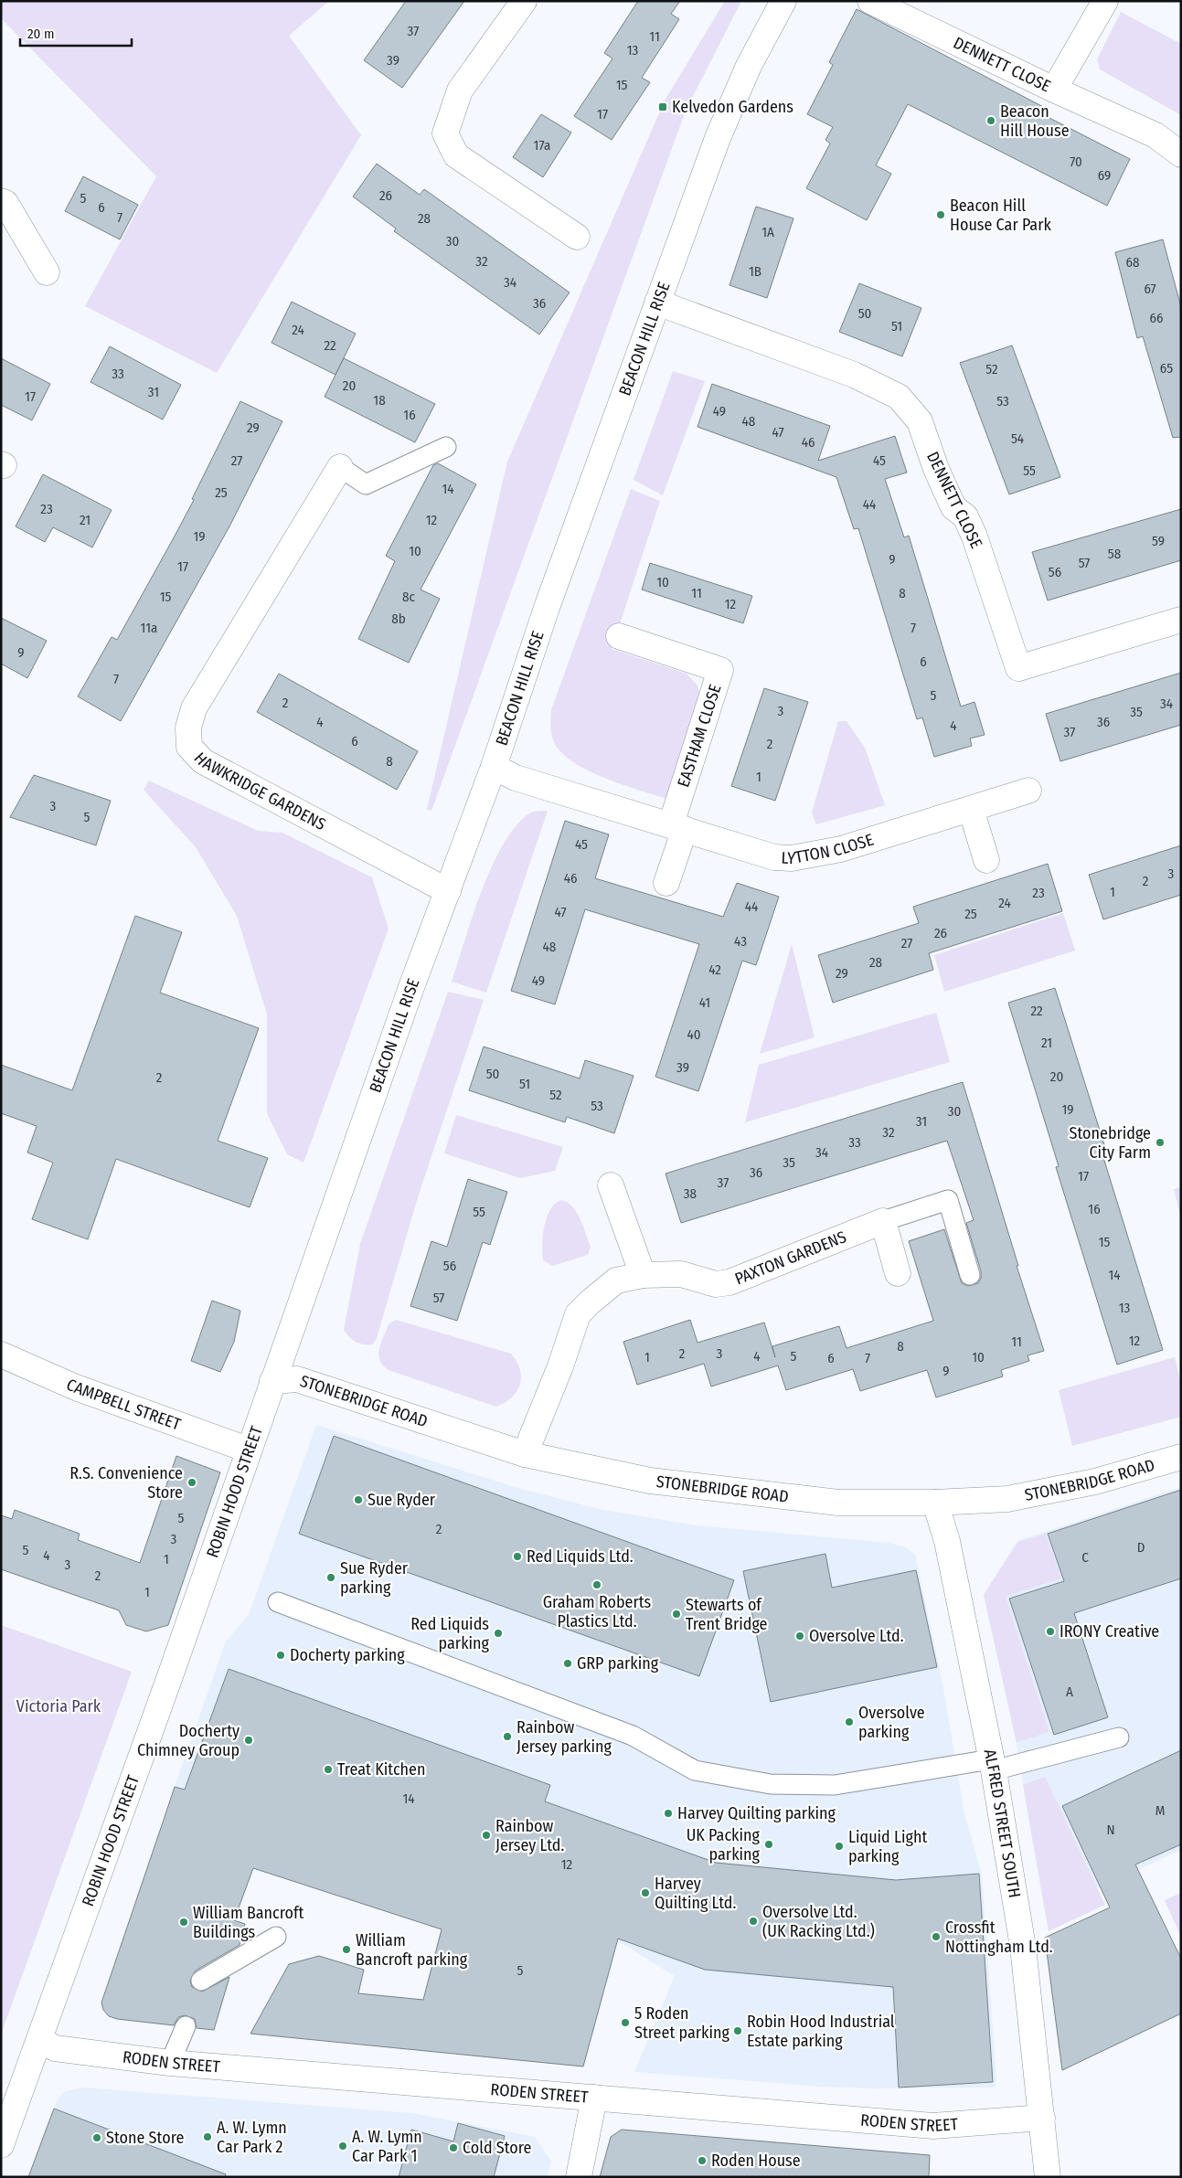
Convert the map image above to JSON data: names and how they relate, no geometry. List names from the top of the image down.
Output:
{
  "streets": {
    "street": [
      "DENNETT CLOSE",
      "BEACON HILL RISE",
      "EASTHAM CLOSE",
      "HAWKRIDGE GARDENS",
      "LYTTON CLOSE",
      "PAXTON GARDENS",
      "STONEBRIDGE ROAD",
      "CAMPBELL STREET",
      "ROBIN HOOD STREET",
      "ALFRED STREET SOUTH",
      "RODEN STREET"
    ]
  },
  "crossings": [
    ["DENNETT CLOSE", "BEACON HILL RISE"],
    ["BEACON HILL RISE", "HAWKRIDGE GARDENS"],
    ["BEACON HILL RISE", "LYTTON CLOSE"],
    ["BEACON HILL RISE", "STONEBRIDGE ROAD"],
    ["BEACON HILL RISE", "ROBIN HOOD STREET"],
    ["EASTHAM CLOSE", "LYTTON CLOSE"],
    ["PAXTON GARDENS", "STONEBRIDGE ROAD"],
    ["STONEBRIDGE ROAD", "ROBIN HOOD STREET"],
    ["STONEBRIDGE ROAD", "ALFRED STREET SOUTH"],
    ["CAMPBELL STREET", "ROBIN HOOD STREET"],
    ["ROBIN HOOD STREET", "RODEN STREET"],
    ["ALFRED STREET SOUTH", "RODEN STREET"]
  ],
  "parks": ["Victoria Park"],
  "places": {
    "transit": ["Kelvedon Gardens"],
    "other": [
      "Beacon Hill House",
      "Beacon Hill House Car Park",
      "Stonebridge City Farm",
      "R.S. Convenience Store",
      "Sue Ryder",
      "Red Liquids Ltd.",
      "Sue Ryder parking",
      "Graham Roberts Plastics Ltd.",
      "Stewarts of Trent Bridge",
      "IRONY Creative",
      "Red Liquids parking",
      "Oversolve Ltd.",
      "Docherty parking",
      "GRP parking",
      "Oversolve parking",
      "Rainbow Jersey parking",
      "Docherty Chimney Group",
      "Treat Kitchen",
      "Harvey Quilting parking",
      "Rainbow Jersey Ltd.",
      "UK Packing parking",
      "Liquid Light parking",
      "Harvey Quilting Ltd.",
      "Oversolve Ltd. (UK Racking Ltd.)",
      "William Bancroft Buildings",
      "Crossfit Nottingham Ltd.",
      "William Bancroft parking",
      "5 Roden Street parking",
      "Robin Hood Industrial Estate parking",
      "A. W. Lymn Car Park 2",
      "Stone Store",
      "A. W. Lymn Car Park 1",
      "Cold Store",
      "Roden House"
    ]
  },
  "house_numbers": [
    "37",
    "11",
    "13",
    "39",
    "15",
    "17",
    "17a",
    "70",
    "69",
    "26",
    "5",
    "6",
    "7",
    "28",
    "1A",
    "30",
    "32",
    "68",
    "1B",
    "34",
    "67",
    "36",
    "50",
    "66",
    "51",
    "24",
    "22",
    "65",
    "52",
    "33",
    "20",
    "31",
    "17",
    "18",
    "53",
    "49",
    "16",
    "48",
    "29",
    "47",
    "54",
    "46",
    "27",
    "45",
    "55",
    "14",
    "25",
    "44",
    "23",
    "21",
    "12",
    "19",
    "59",
    "10",
    "58",
    "9",
    "57",
    "17",
    "56",
    "10",
    "11",
    "8",
    "15",
    "8c",
    "12",
    "8b",
    "11a",
    "7",
    "9",
    "6",
    "7",
    "5",
    "2",
    "34",
    "3",
    "35",
    "4",
    "36",
    "4",
    "37",
    "6",
    "2",
    "8",
    "1",
    "3",
    "5",
    "45",
    "3",
    "46",
    "2",
    "1",
    "23",
    "24",
    "44",
    "47",
    "25",
    "26",
    "43",
    "27",
    "48",
    "28",
    "42",
    "29",
    "49",
    "41",
    "22",
    "40",
    "21",
    "39",
    "50",
    "20",
    "2",
    "51",
    "52",
    "53",
    "19",
    "30",
    "31",
    "32",
    "33",
    "34",
    "35",
    "36",
    "17",
    "37",
    "38",
    "16",
    "55",
    "15",
    "56",
    "14",
    "57",
    "13",
    "12",
    "11",
    "8",
    "2",
    "3",
    "4",
    "5",
    "1",
    "10",
    "6",
    "7",
    "9",
    "5",
    "2",
    "3",
    "D",
    "5",
    "4",
    "C",
    "1",
    "3",
    "2",
    "1",
    "A",
    "14",
    "M",
    "N",
    "12",
    "5"
  ],
  "scale_bar": "20 m"
}
